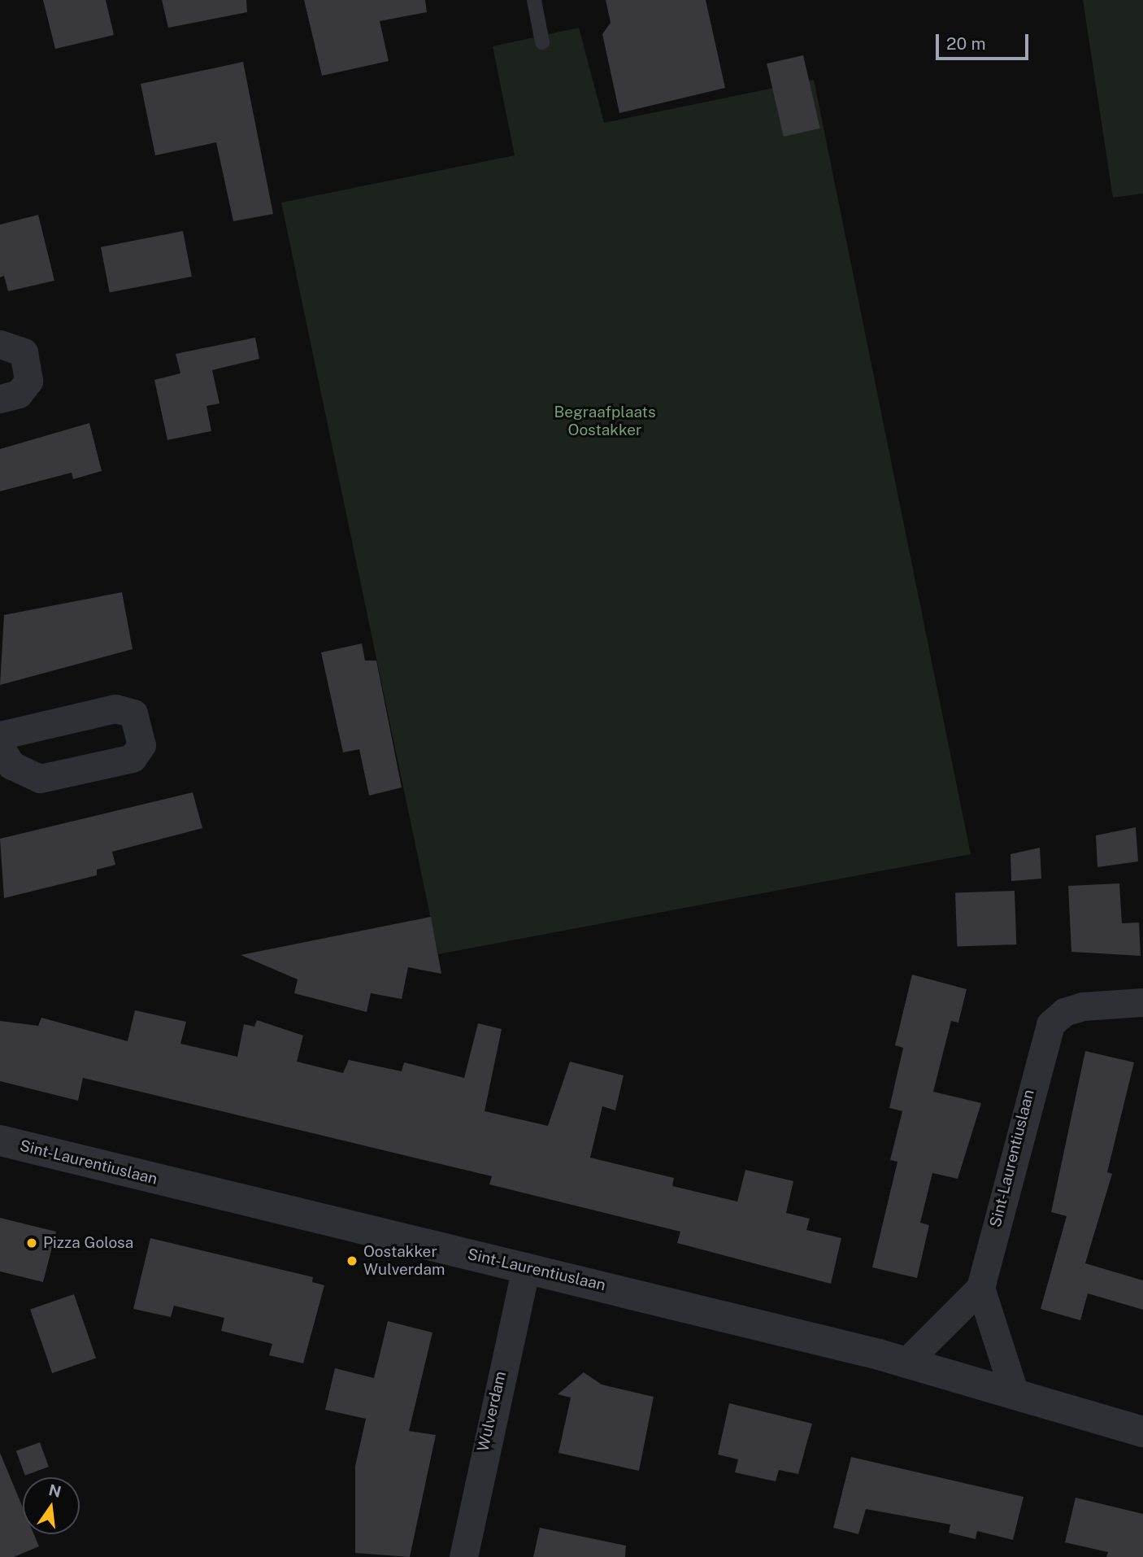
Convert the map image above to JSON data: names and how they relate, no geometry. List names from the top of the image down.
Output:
{
  "streets": {
    "street": ["Sint-Laurentiuslaan", "Wulverdam"]
  },
  "crossings": [
    ["Sint-Laurentiuslaan", "Wulverdam"]
  ],
  "parks": ["Begraafplaats Oostakker"],
  "places": ["Pizza Golosa", "Oostakker Wulverdam"],
  "scale_bar": "20 m",
  "north": "top"
}
